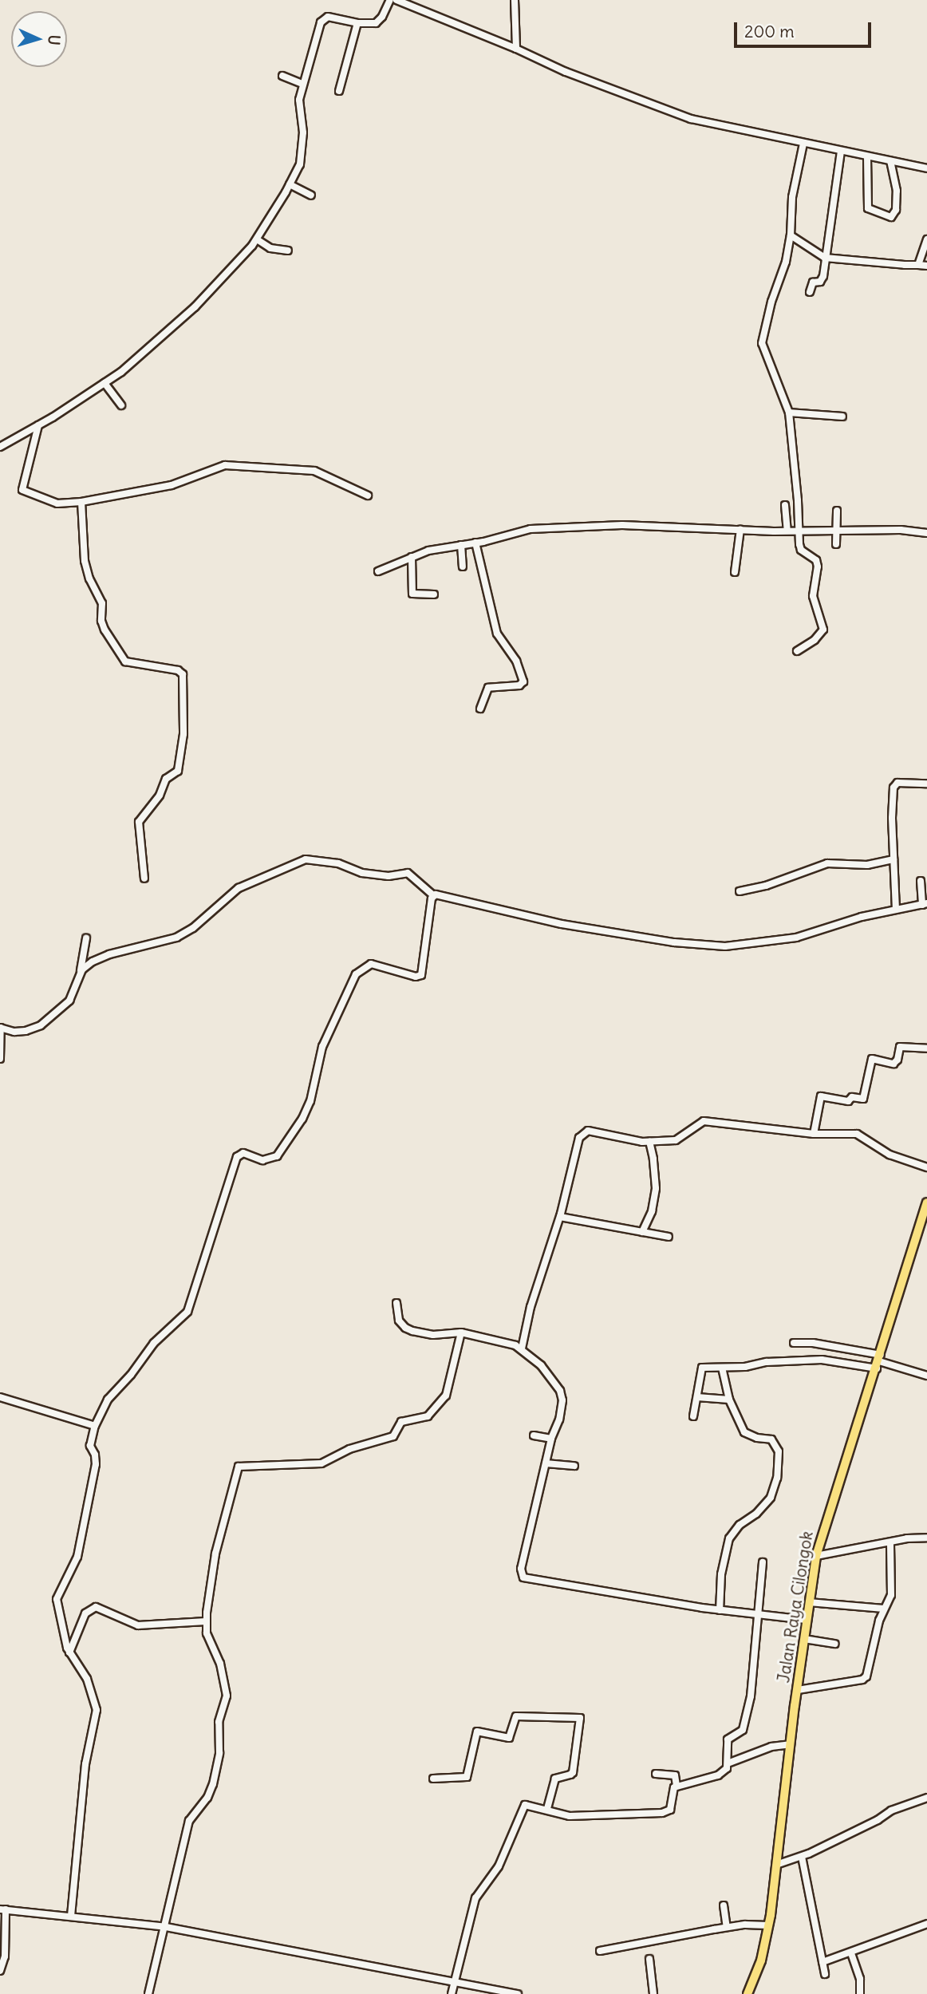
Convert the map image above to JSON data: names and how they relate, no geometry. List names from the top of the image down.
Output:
{
  "streets": {
    "highway": ["Jalan Raya Cilongok"]
  },
  "scale_bar": "200 m",
  "north": "right"
}
